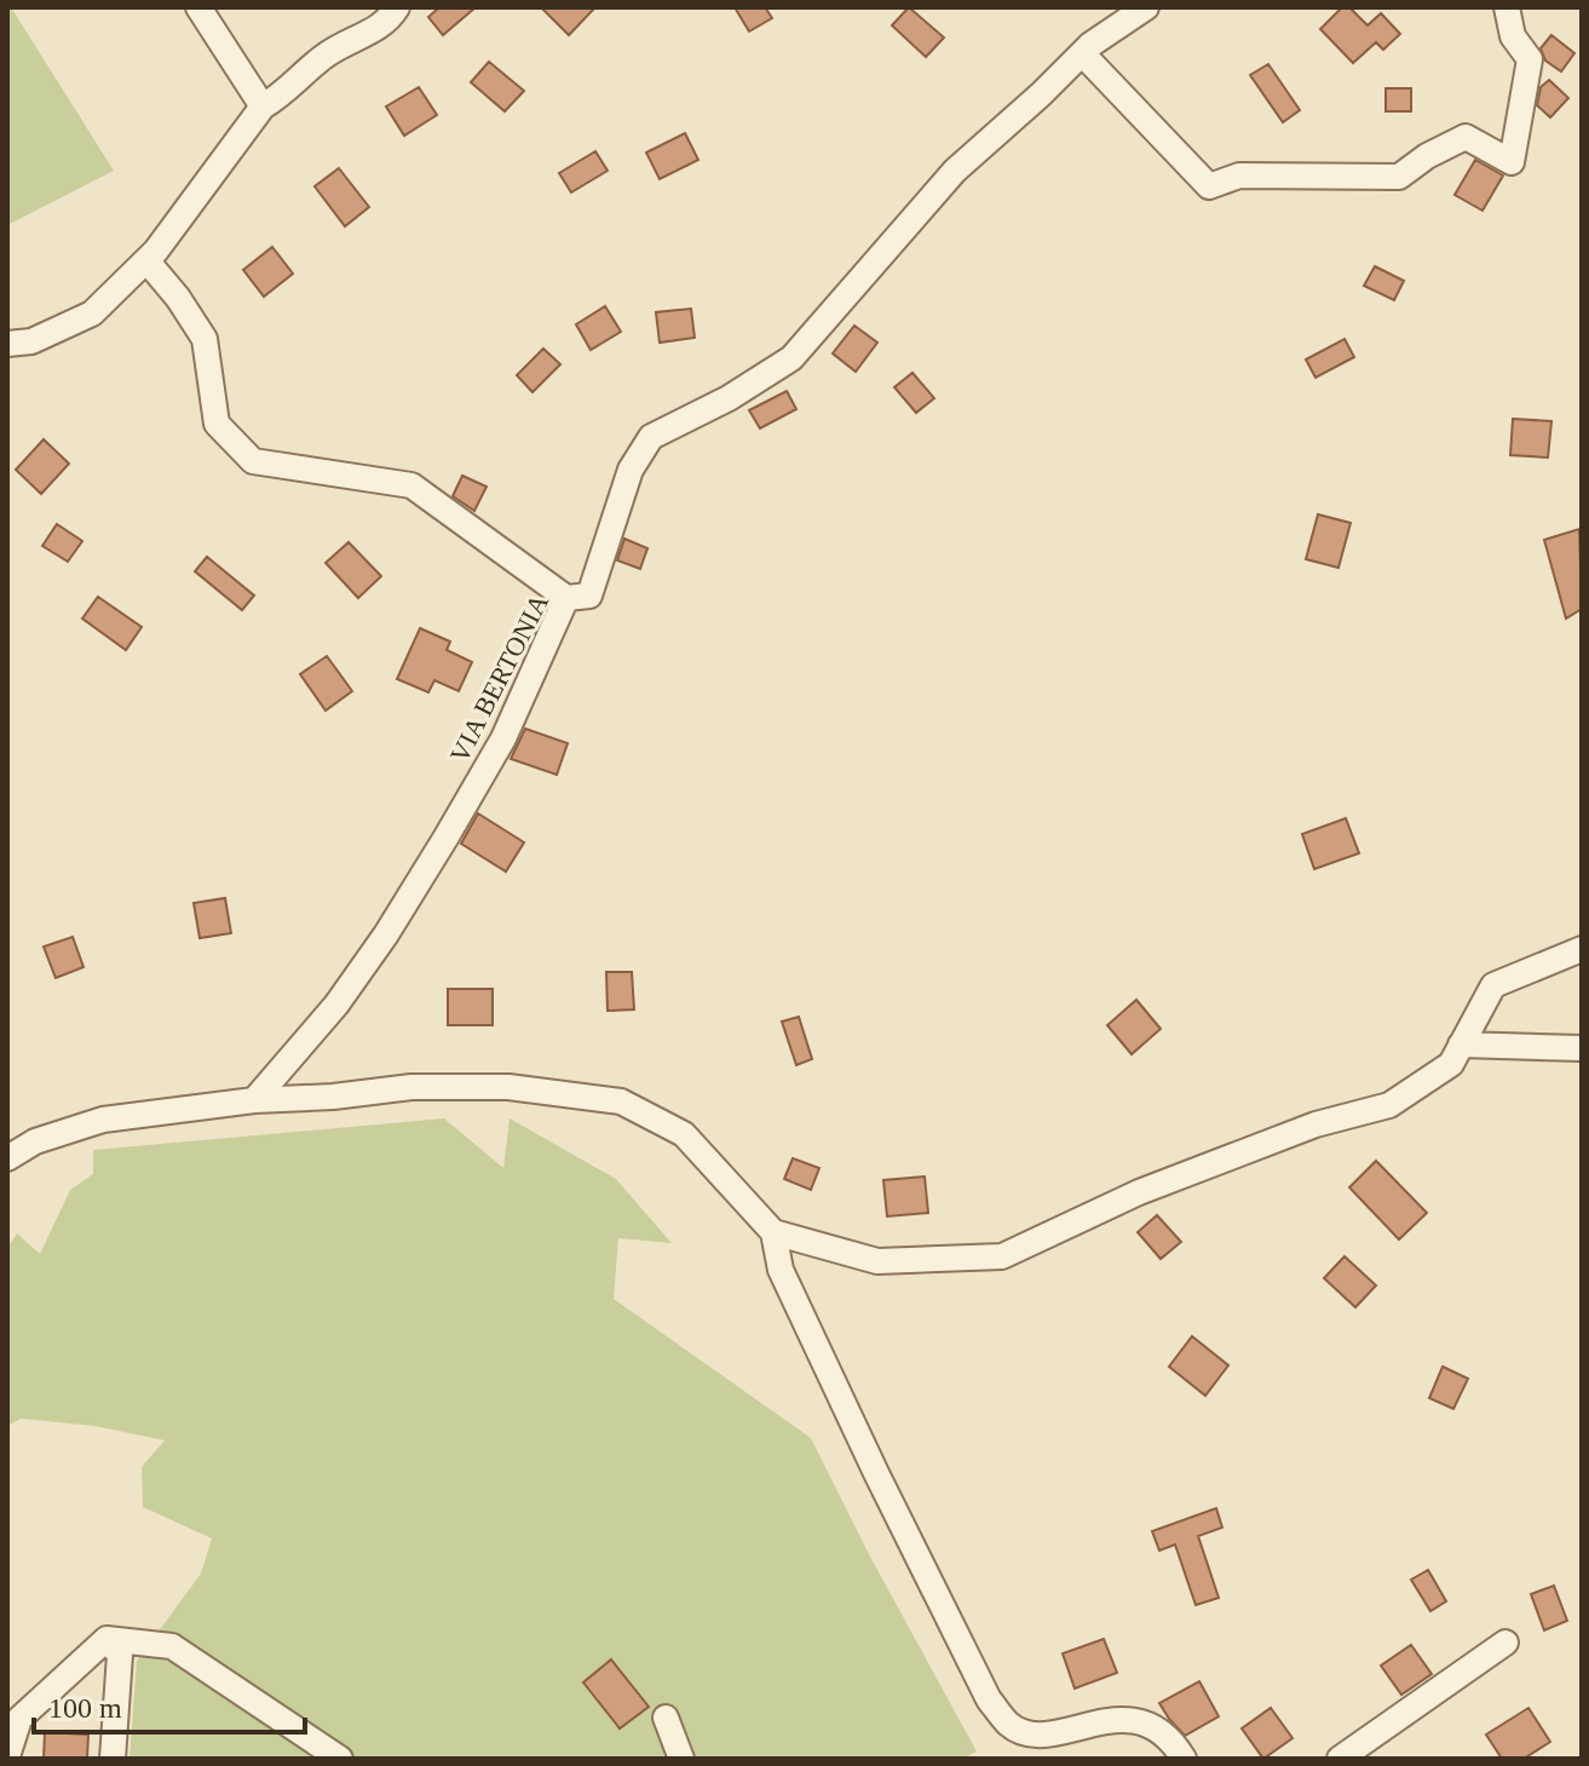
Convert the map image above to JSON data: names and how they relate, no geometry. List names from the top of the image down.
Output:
{
  "streets": {
    "street": ["VIA BERTONIA"]
  },
  "scale_bar": "100 m"
}
